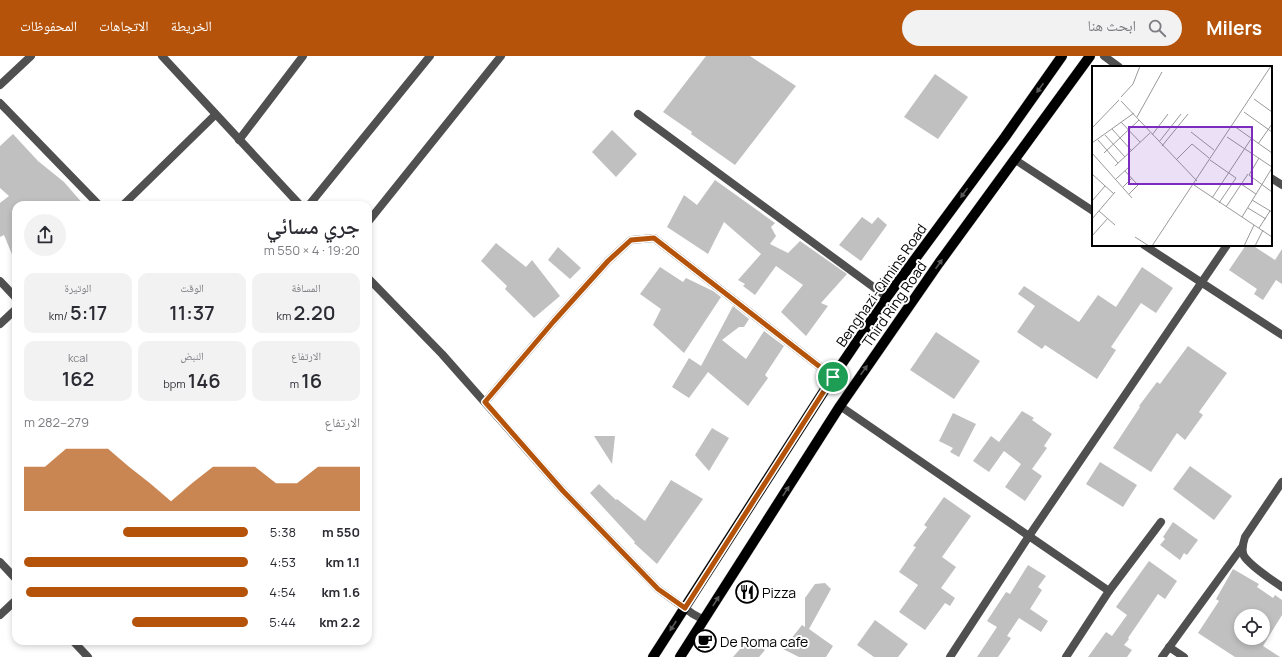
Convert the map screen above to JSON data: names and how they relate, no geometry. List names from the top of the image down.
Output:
{
  "streets": {
    "main road": ["Benghazi-Qimins Road", "Third Ring Road"]
  },
  "one_way": ["Benghazi-Qimins Road", "Third Ring Road"],
  "places": {
    "restaurant": ["Pizza"],
    "cafe": ["De Roma cafe"]
  },
  "page": {
    "header": "Milers",
    "search": "ابحث هنا",
    "nav": ["الخريطة", "الاتجاهات", "المحفوظات"],
    "heading": ["جري مسائي", "19:20 · 4 × 550 m"],
    "stats": [
      ["المسافة", "2.20 km"],
      ["الوقت", "11:37"],
      ["الوتيرة", "5:17 /km"],
      ["الارتفاع", "16 m"],
      ["النبض", "146 bpm"],
      ["kcal", "162"]
    ],
    "chart": ["الارتفاع", "279–282 m"],
    "list": [
      {
        "name": "550 m",
        "note": "5:38"
      },
      {
        "name": "1.1 km",
        "note": "4:53"
      },
      {
        "name": "1.6 km",
        "note": "4:54"
      },
      {
        "name": "2.2 km",
        "note": "5:44"
      }
    ]
  }
}
